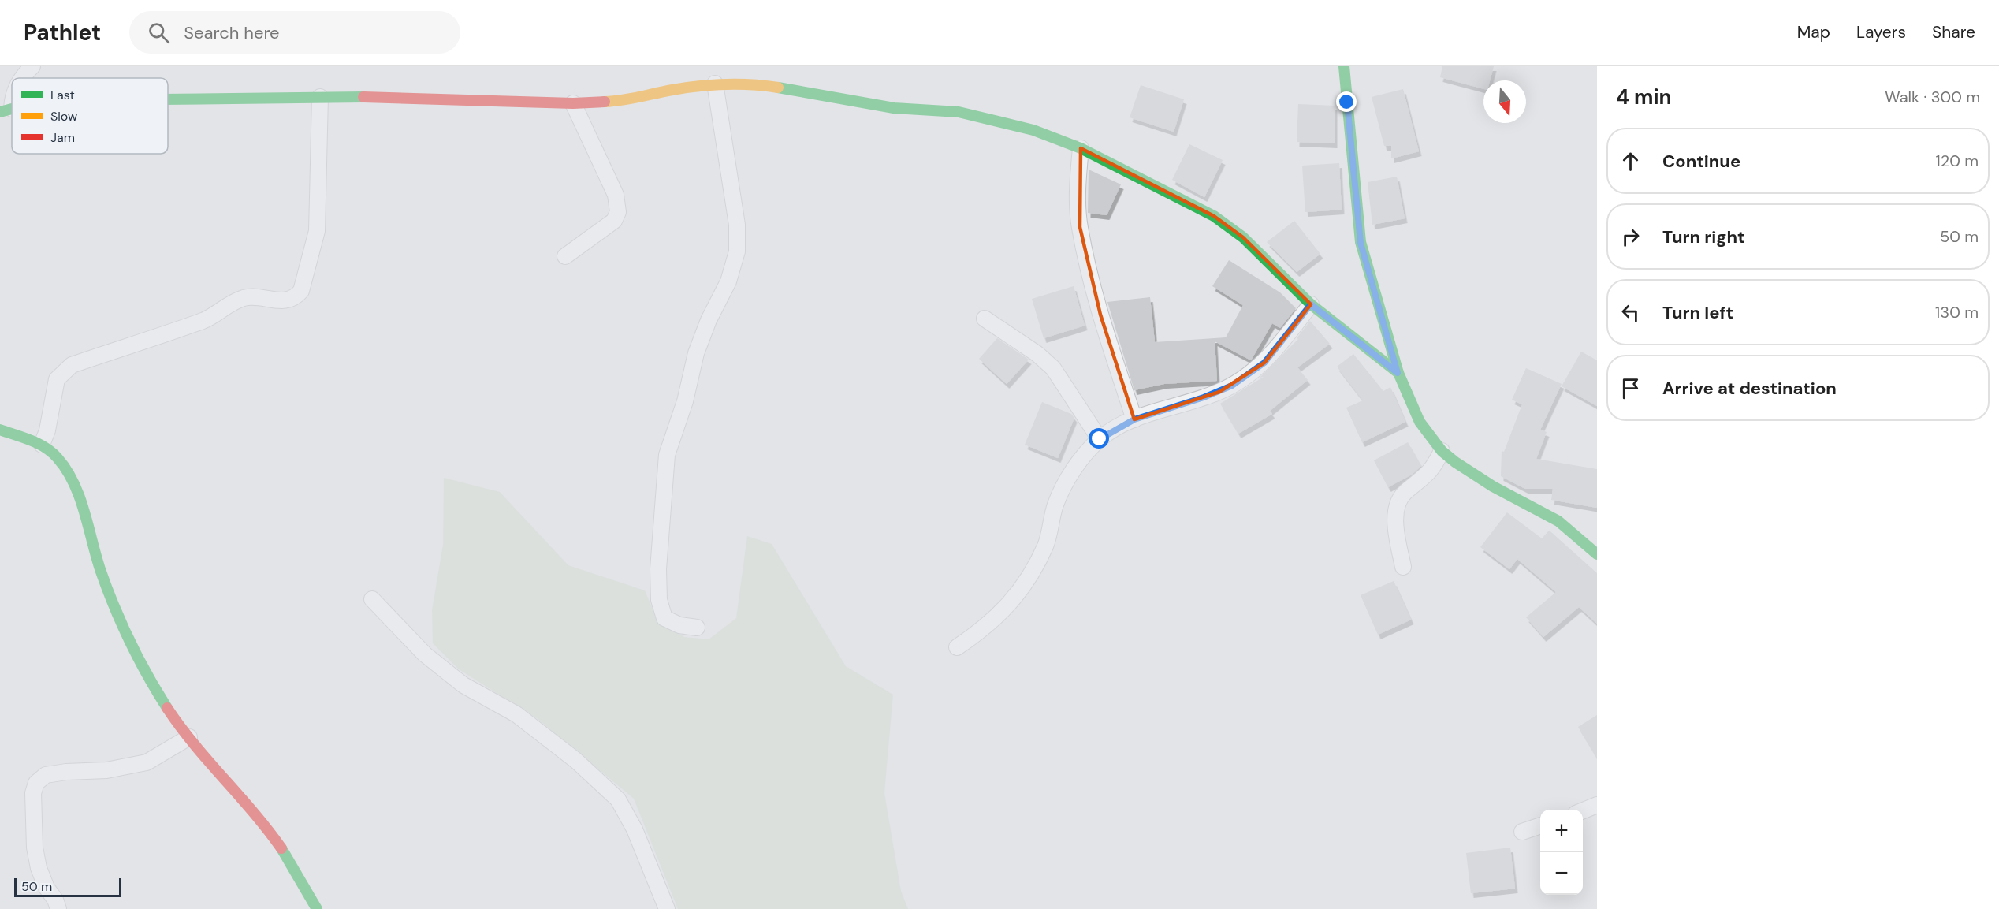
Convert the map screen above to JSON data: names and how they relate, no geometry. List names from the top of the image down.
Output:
{
  "legend": ["Fast", "Slow", "Jam"],
  "scale_bar": "50 m",
  "north": "bottom",
  "page": {
    "header": "Pathlet",
    "search": "Search here",
    "nav": ["Map", "Layers", "Share"],
    "heading": ["4 min", "Walk · 300 m"],
    "list": [
      ["Continue", "120 m"],
      ["Turn right", "50 m"],
      ["Turn left", "130 m"],
      "Arrive at destination"
    ],
    "map_buttons": ["+", "−"],
    "scale": "50 m"
  }
}
